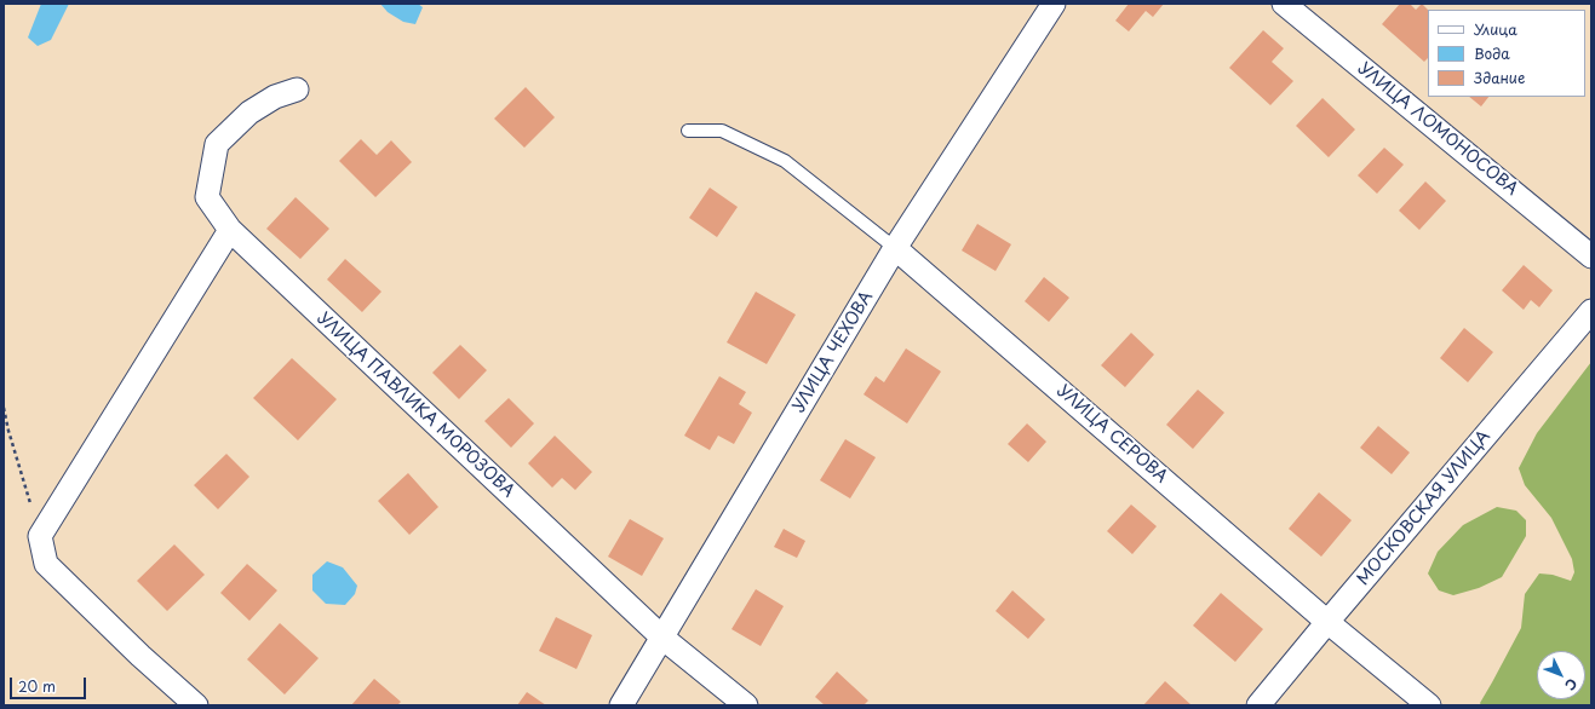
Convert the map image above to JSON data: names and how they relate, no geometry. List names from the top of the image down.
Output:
{
  "streets": {
    "street": [
      "УЛИЦА ЛОМОНОСОВА",
      "УЛИЦА ЧЕХОВА",
      "УЛИЦА ПАВЛИКА МОРОЗОВА",
      "УЛИЦА СЕРОВА",
      "МОСКОВСКАЯ УЛИЦА"
    ]
  },
  "crossings": [
    ["УЛИЦА ЧЕХОВА", "УЛИЦА ПАВЛИКА МОРОЗОВА"],
    ["УЛИЦА ЧЕХОВА", "УЛИЦА СЕРОВА"],
    ["УЛИЦА СЕРОВА", "МОСКОВСКАЯ УЛИЦА"]
  ],
  "legend": ["Улица", "Вода", "Здание"],
  "scale_bar": "20 m",
  "north": "bottom right"
}
